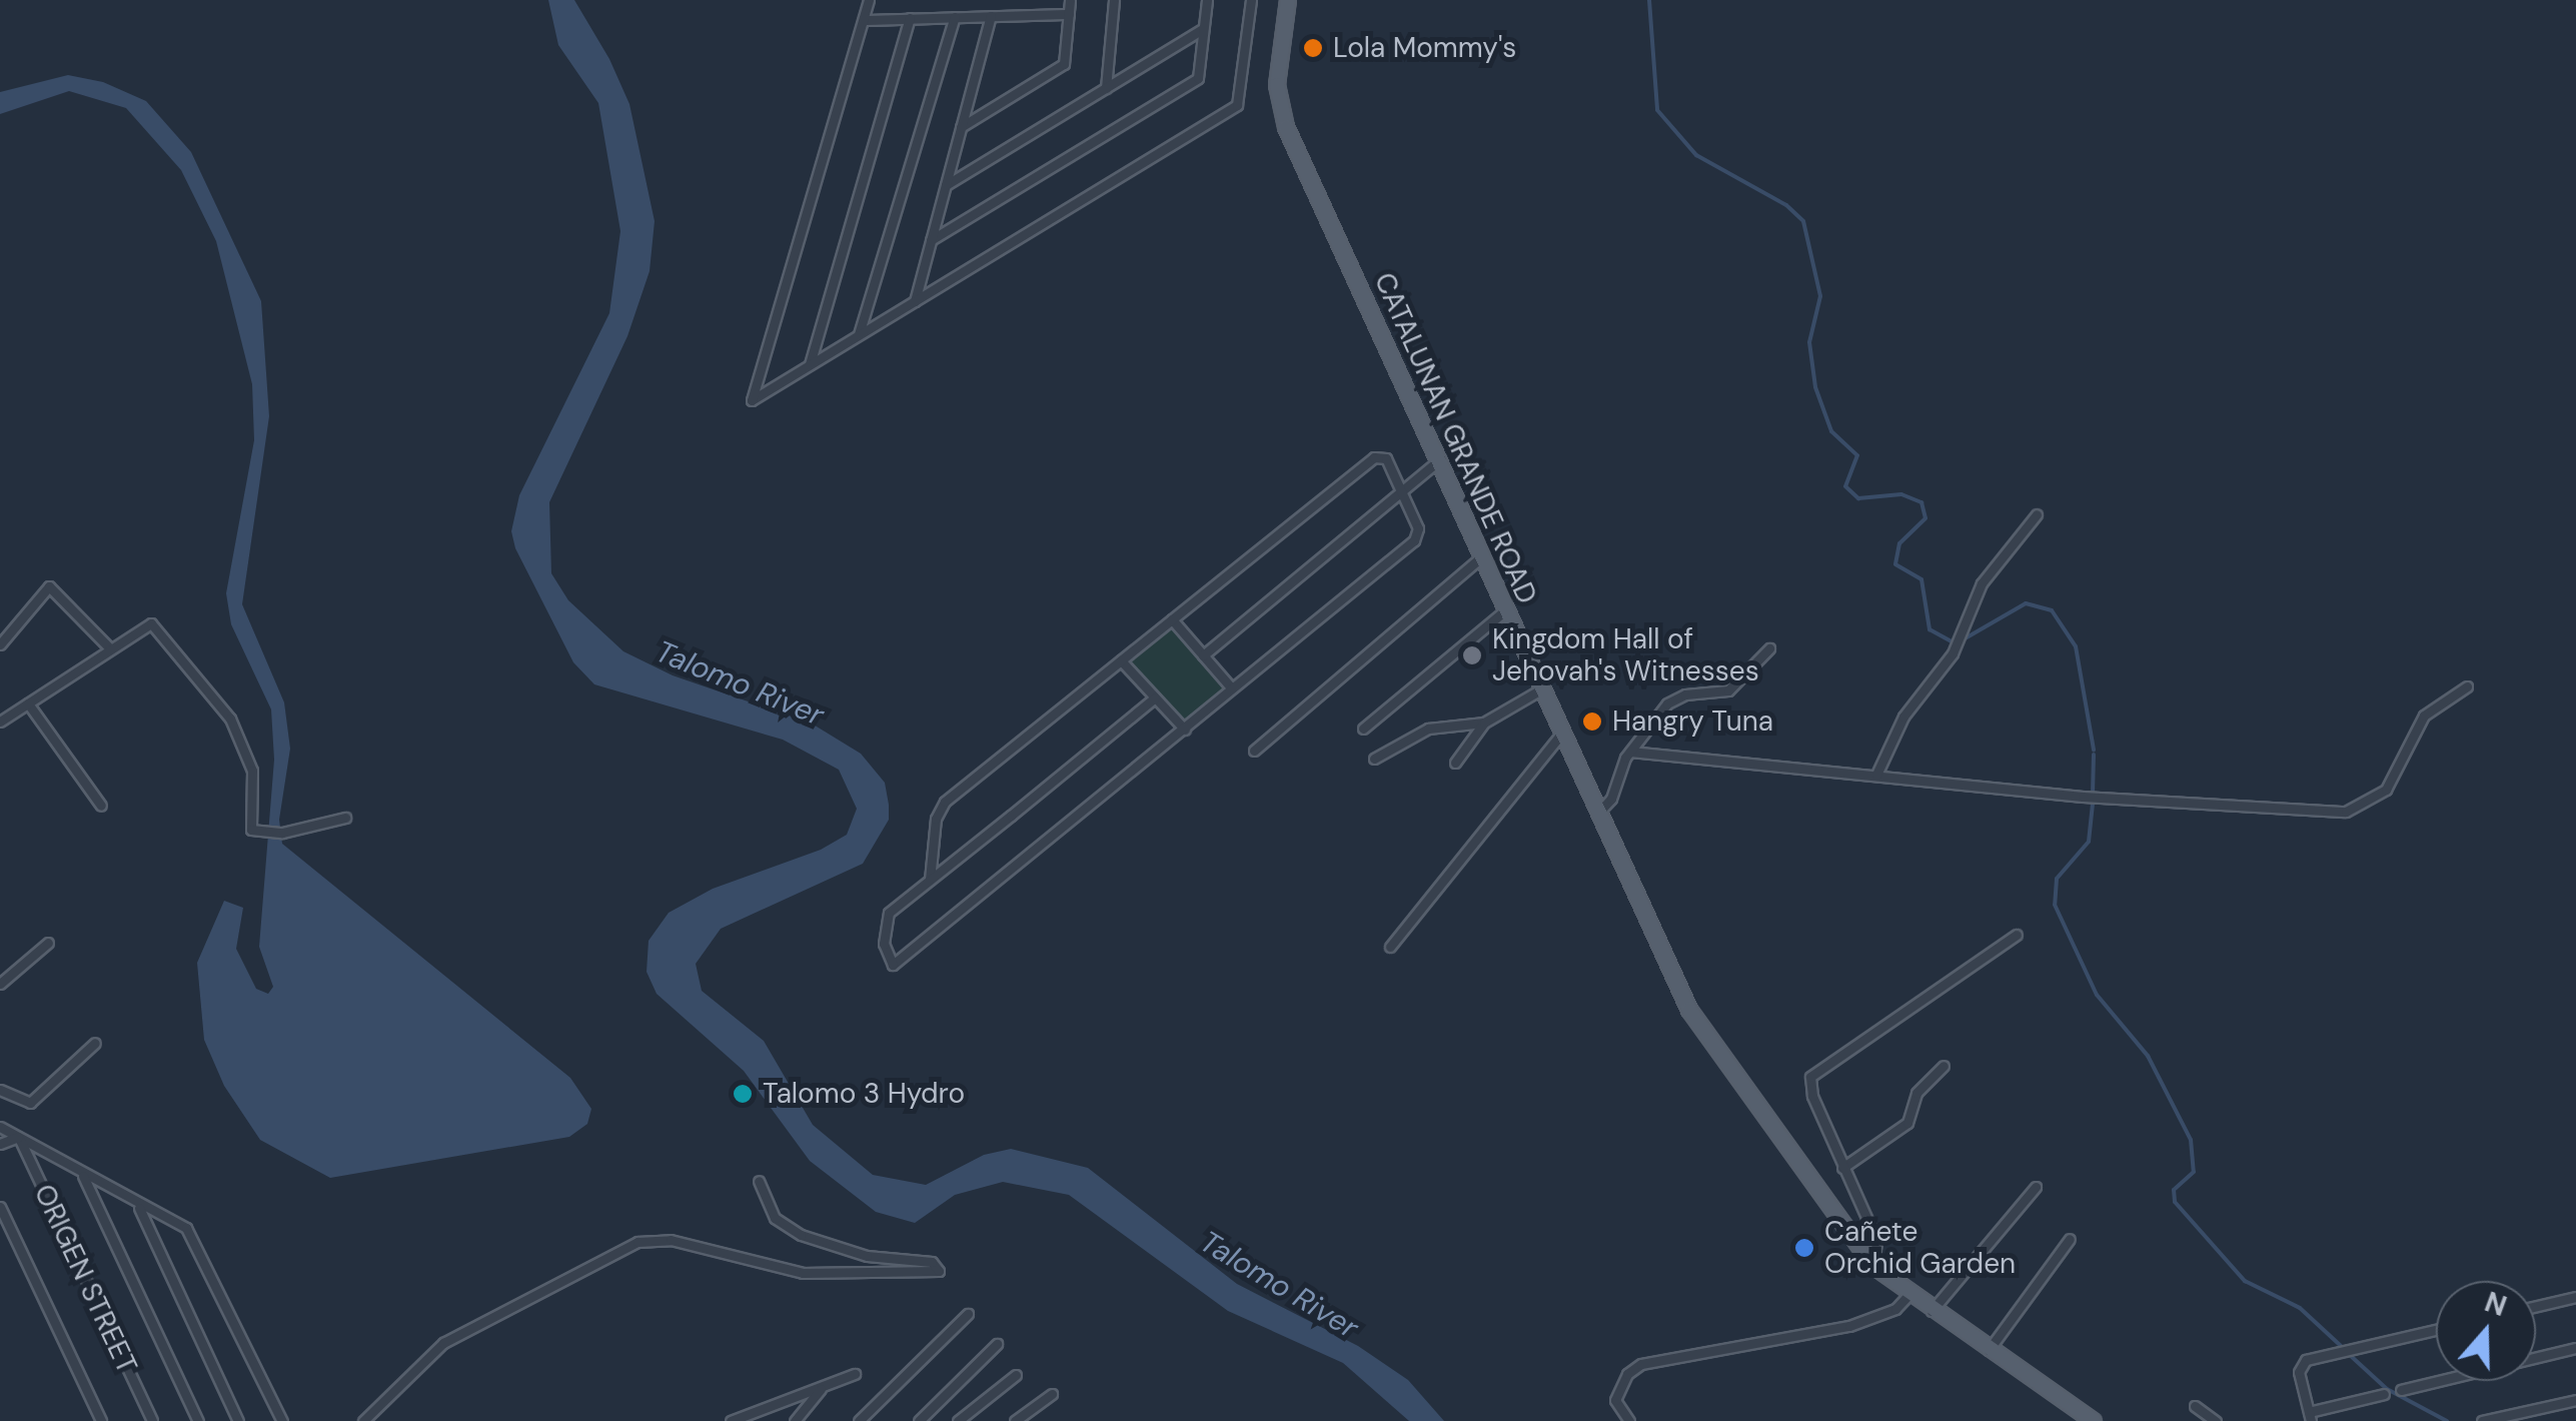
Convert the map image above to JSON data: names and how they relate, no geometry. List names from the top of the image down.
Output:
{
  "streets": {
    "main road": ["CATALUNAN GRANDE ROAD"],
    "street": ["ORIGEN STREET"]
  },
  "water": ["Talomo River"],
  "places": [
    "Lola Mommy's",
    "Kingdom Hall of Jehovah's Witnesses",
    "Hangry Tuna",
    "Talomo 3 Hydro",
    "Cañete Orchid Garden"
  ],
  "north": "top"
}
